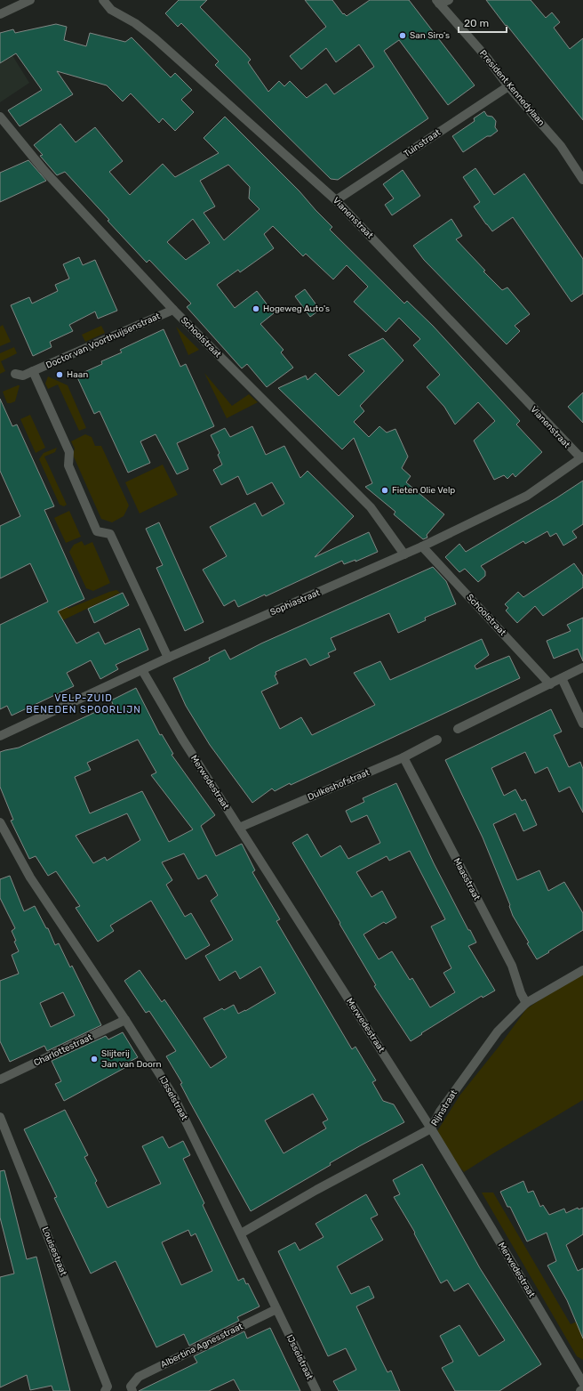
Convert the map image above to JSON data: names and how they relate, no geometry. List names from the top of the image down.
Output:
{
  "streets": {
    "street": [
      "President Kennedylaan",
      "Tuinstraat",
      "Vianenstraat",
      "Schoolstraat",
      "Doctor van Voorthuijsenstraat",
      "Sophiastraat",
      "Merwedestraat",
      "Dulkeshofstraat",
      "Maasstraat",
      "Charlottestraat",
      "IJsselstraat",
      "Rijnstraat",
      "Louisestraat",
      "Albertina Agnesstraat"
    ]
  },
  "crossings": [
    ["President Kennedylaan", "Tuinstraat"],
    ["Tuinstraat", "Vianenstraat"],
    ["Vianenstraat", "Sophiastraat"],
    ["Schoolstraat", "Doctor van Voorthuijsenstraat"],
    ["Schoolstraat", "Sophiastraat"],
    ["Sophiastraat", "Merwedestraat"],
    ["Merwedestraat", "Dulkeshofstraat"],
    ["Merwedestraat", "Rijnstraat"],
    ["Dulkeshofstraat", "Maasstraat"],
    ["Maasstraat", "Rijnstraat"],
    ["Charlottestraat", "IJsselstraat"],
    ["IJsselstraat", "Rijnstraat"],
    ["IJsselstraat", "Albertina Agnesstraat"]
  ],
  "districts": ["VELP-ZUID BENEDEN SPOORLIJN"],
  "places": [
    "San Siro's",
    "Hogeweg Auto's",
    "Haan",
    "Fieten Olie Velp",
    "Slijterij Jan van Doorn"
  ],
  "scale_bar": "20 m"
}
